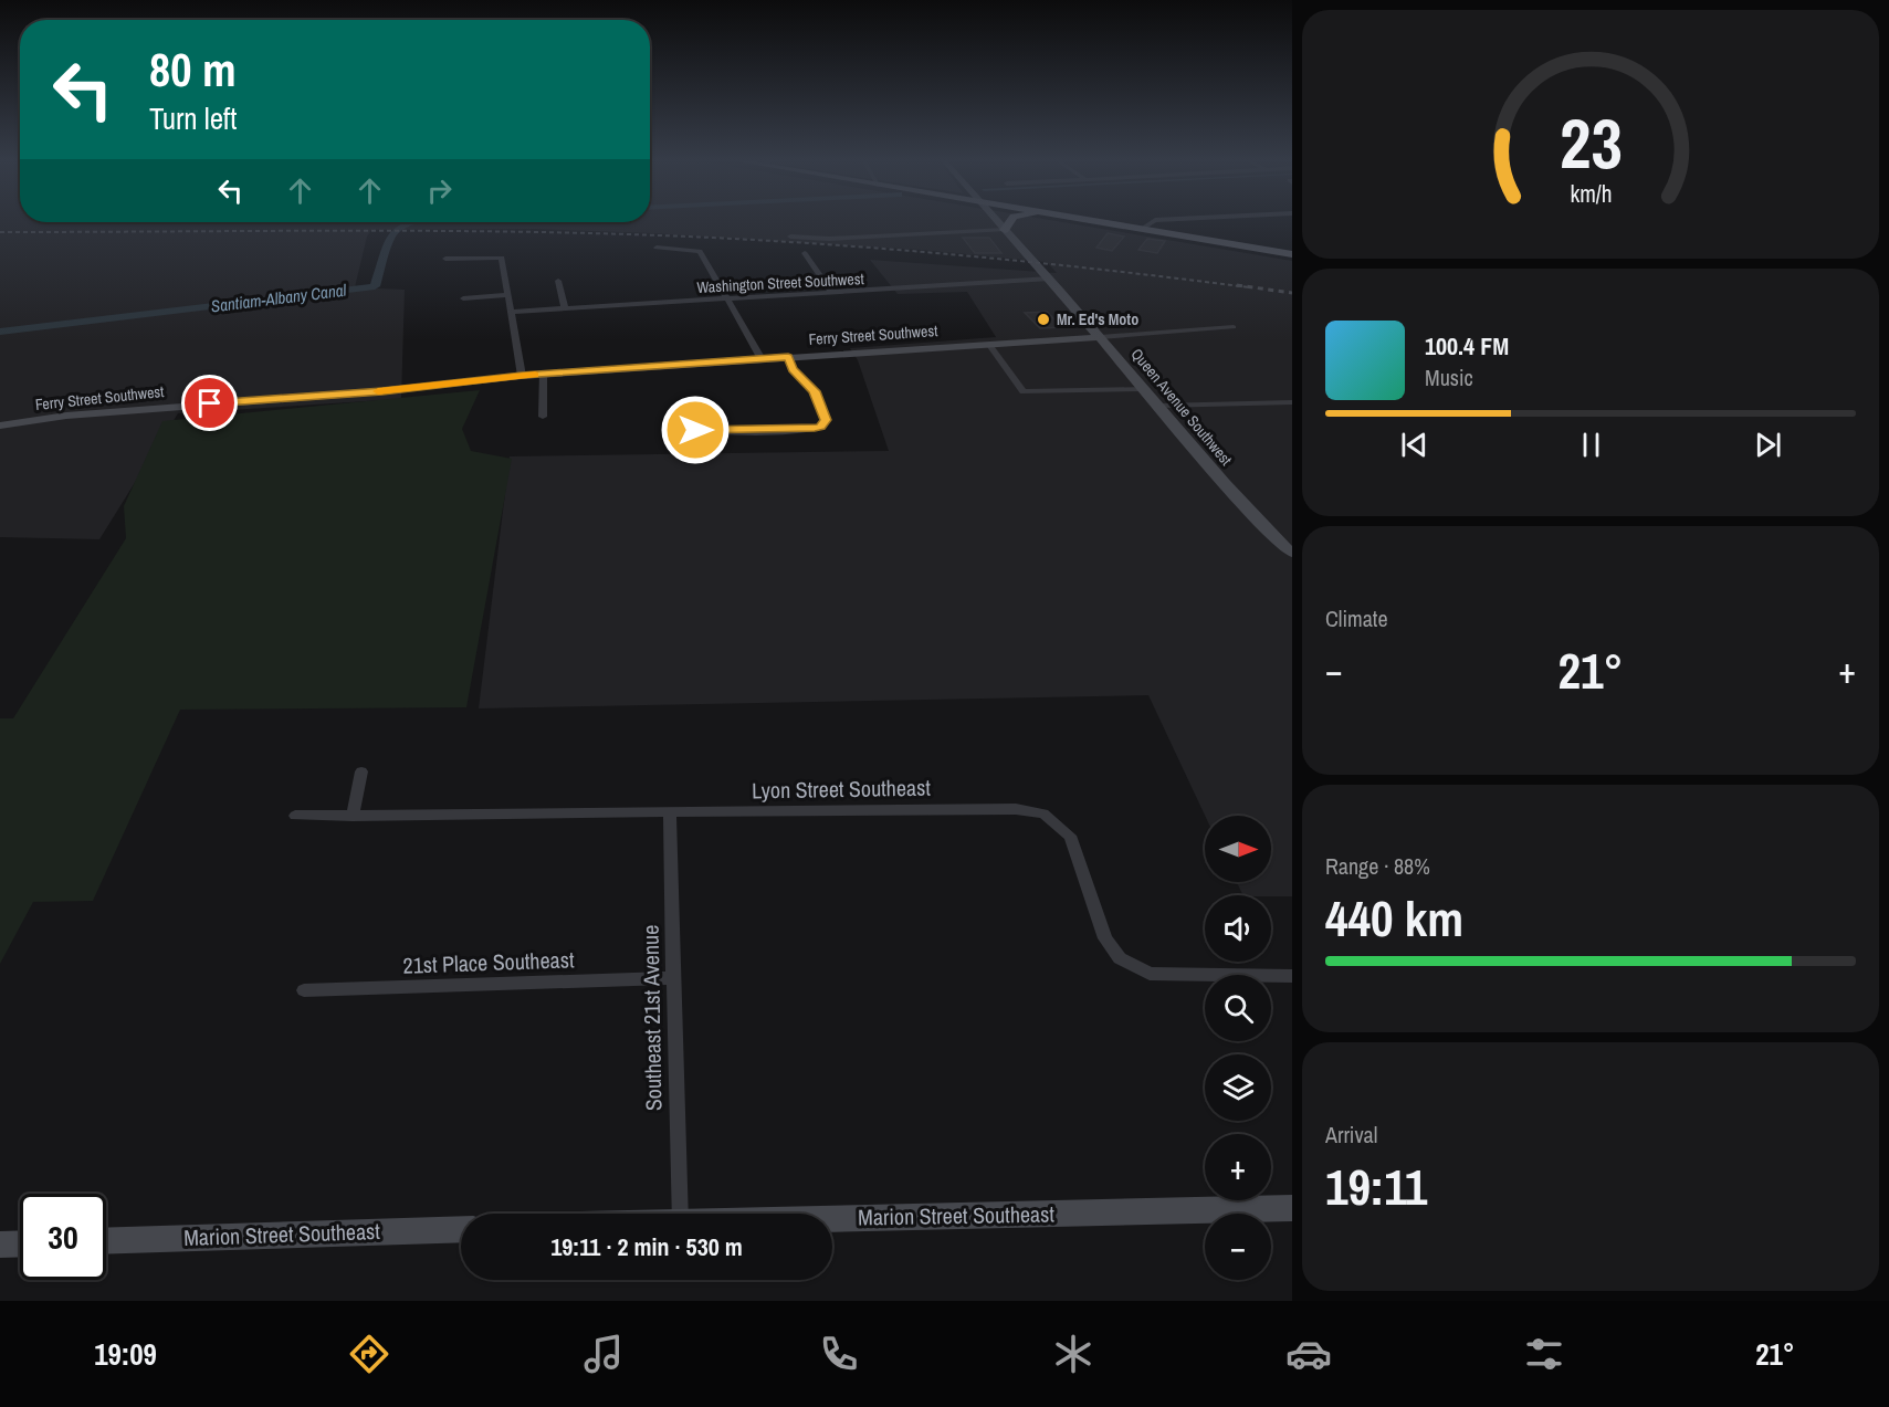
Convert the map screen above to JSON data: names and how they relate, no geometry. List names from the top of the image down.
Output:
{
  "streets": {
    "street": [
      "Washington Street Southwest",
      "Ferry Street Southwest",
      "Queen Avenue Southwest",
      "Lyon Street Southeast",
      "21st Place Southeast",
      "Southeast 21st Avenue",
      "Marion Street Southeast"
    ]
  },
  "crossings": [
    ["Washington Street Southwest", "Queen Avenue Southwest"],
    ["Ferry Street Southwest", "Queen Avenue Southwest"],
    ["Lyon Street Southeast", "Southeast 21st Avenue"],
    ["21st Place Southeast", "Southeast 21st Avenue"]
  ],
  "water": ["Santiam-Albany Canal"],
  "places": ["Mr. Ed's Moto"],
  "north": "right",
  "page": {
    "turn": ["80 m", "Turn left"],
    "song": ["100.4 FM", "Music"],
    "tile": [
      "Climate",
      ["Range · 88%", "440 km"],
      ["Arrival", "19:11"]
    ],
    "heat": ["−", "21°", "+"],
    "map_buttons": ["+", "−"],
    "limit": "30",
    "trip": "19:11 · 2 min · 530 m",
    "tabs": ["19:09", "21°"],
    "gauge": ["23", "km/h"]
  }
}
